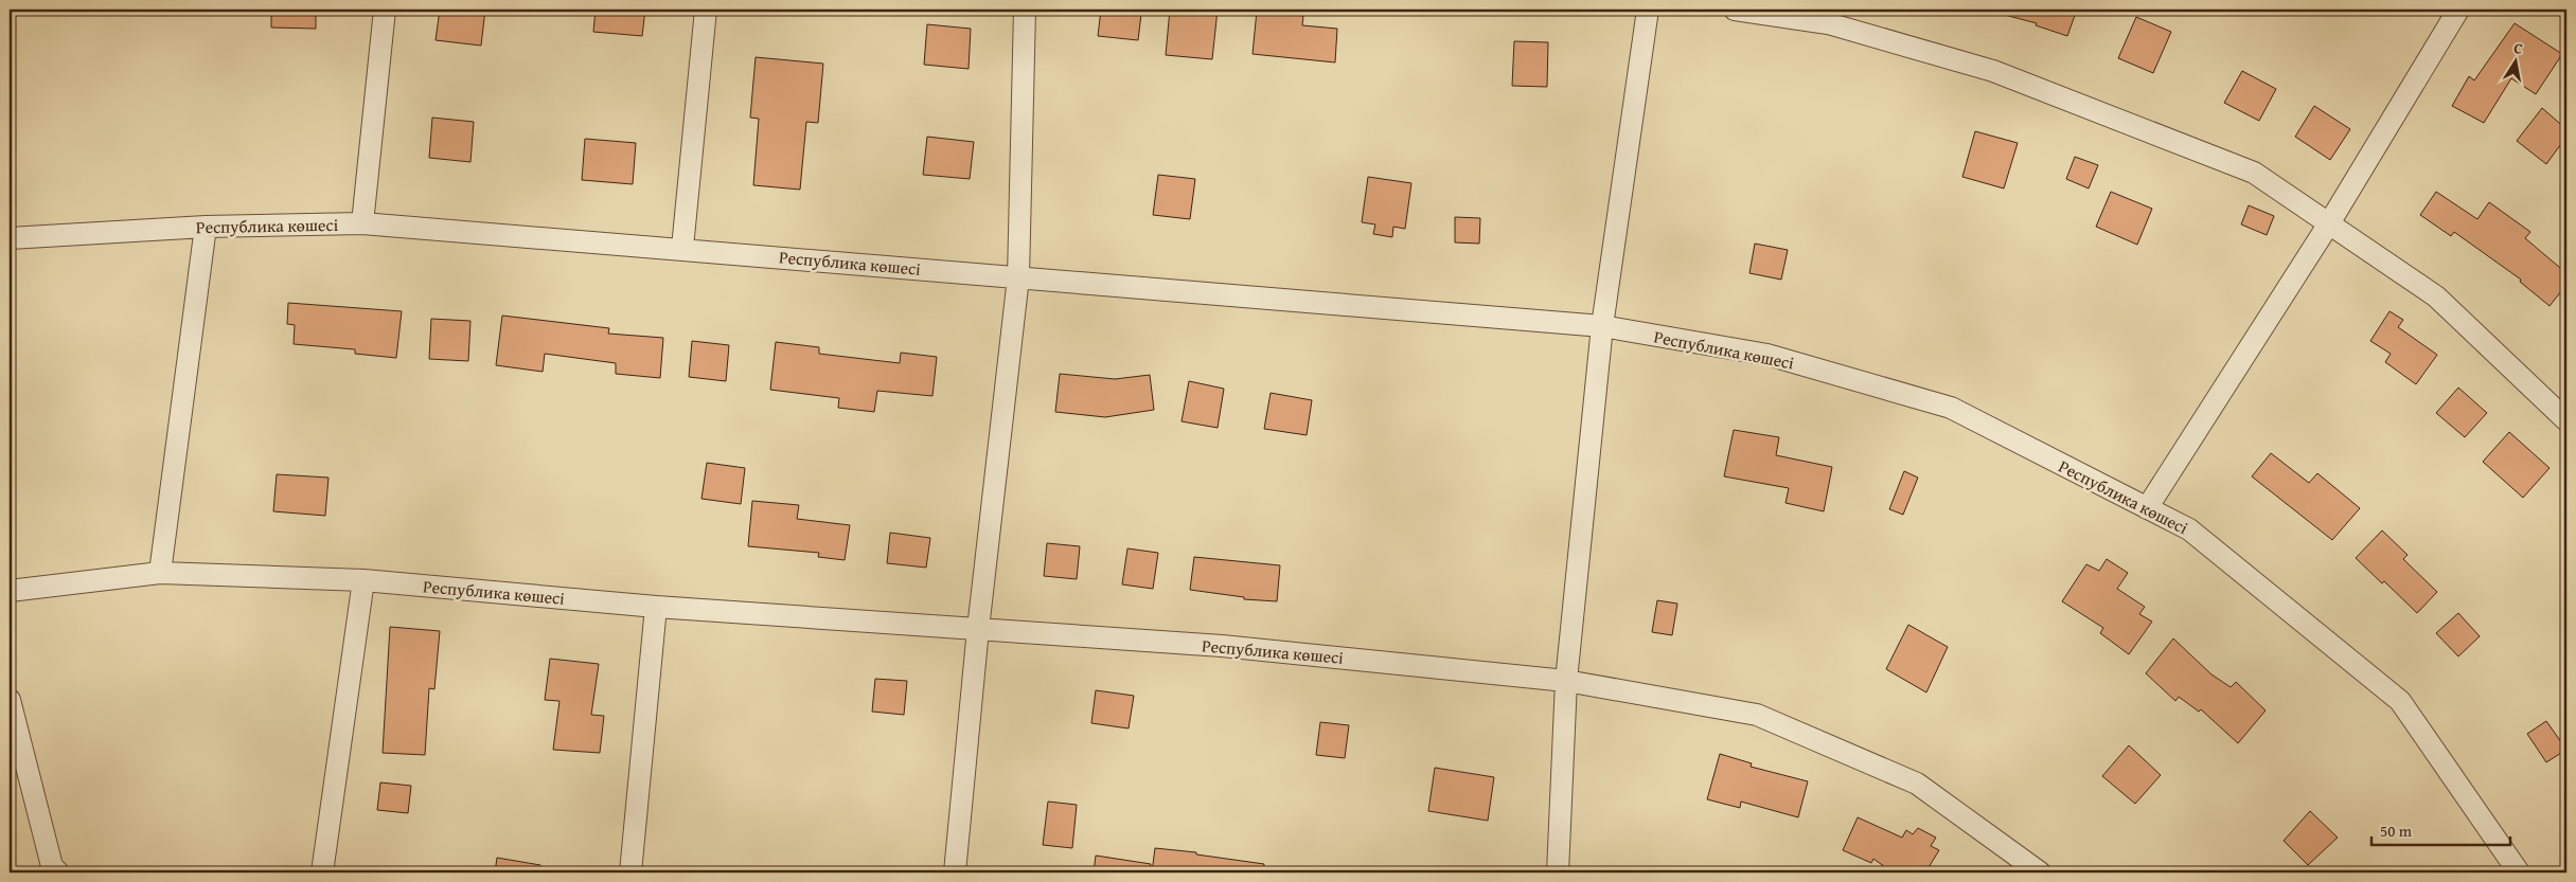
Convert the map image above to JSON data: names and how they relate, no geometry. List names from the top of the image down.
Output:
{
  "streets": {
    "street": ["Республика көшесі"]
  },
  "scale_bar": "50 m",
  "north": "top"
}
